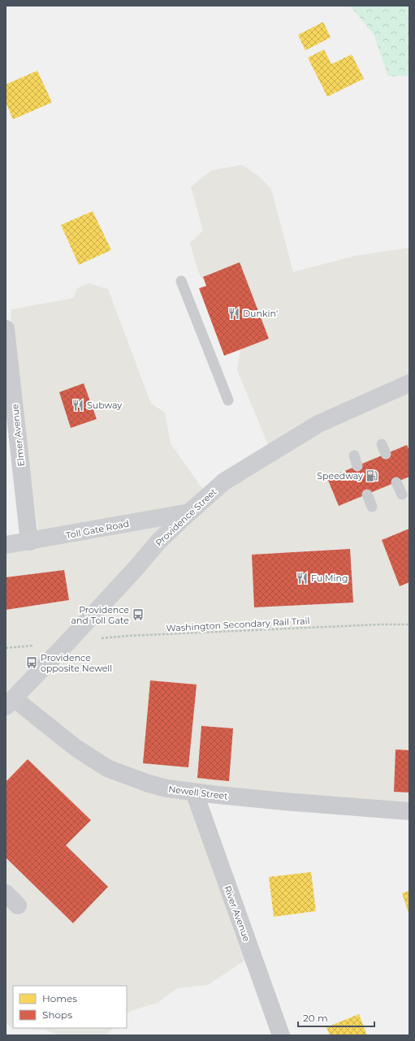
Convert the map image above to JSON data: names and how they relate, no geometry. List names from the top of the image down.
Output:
{
  "streets": {
    "main road": ["Providence Street", "Toll Gate Road"],
    "street": ["Elmer Avenue", "Newell Street", "River Avenue"],
    "path": ["Washington Secondary Rail Trail"]
  },
  "crossings": [
    ["Elmer Avenue", "Toll Gate Road"],
    ["Providence Street", "Toll Gate Road"],
    ["Providence Street", "Washington Secondary Rail Trail"],
    ["Providence Street", "Newell Street"],
    ["Newell Street", "River Avenue"]
  ],
  "places": {
    "restaurant": ["Dunkin'", "Subway", "Fu Ming"],
    "fuel station": ["Speedway"],
    "bus stop": ["Providence and Toll Gate", "Providence opposite Newell"]
  },
  "legend": ["Homes", "Shops"],
  "scale_bar": "20 m"
}
